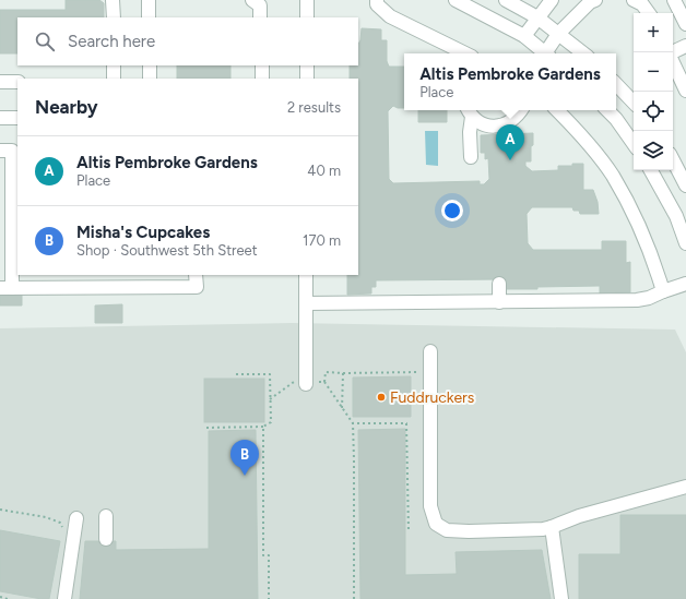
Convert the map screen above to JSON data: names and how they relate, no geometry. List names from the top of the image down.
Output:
{
  "places": ["Fuddruckers"],
  "page": {
    "map_buttons": ["+", "−"],
    "search": "Search here",
    "popup": ["Altis Pembroke Gardens", "Place"],
    "heading": ["Nearby", "2 results"],
    "pins": ["A", "B"],
    "list": [
      {
        "mark": "A",
        "name": "Altis Pembroke Gardens",
        "note": "Place",
        "value": "40 m"
      },
      {
        "mark": "B",
        "name": "Misha's Cupcakes",
        "note": "Shop · Southwest 5th Street",
        "value": "170 m"
      }
    ]
  }
}
